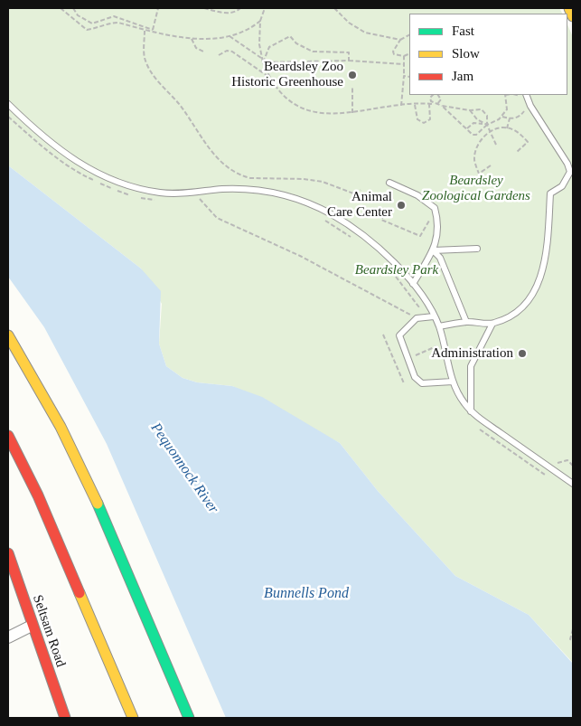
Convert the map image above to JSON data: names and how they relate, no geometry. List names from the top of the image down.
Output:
{
  "streets": {
    "main road": ["Seltsam Road"]
  },
  "water": ["Pequonnock River", "Bunnells Pond"],
  "parks": ["Beardsley Zoological Gardens", "Beardsley Park"],
  "places": ["Beardsley Zoo Historic Greenhouse", "Animal Care Center", "Administration"],
  "legend": ["Fast", "Slow", "Jam"]
}
